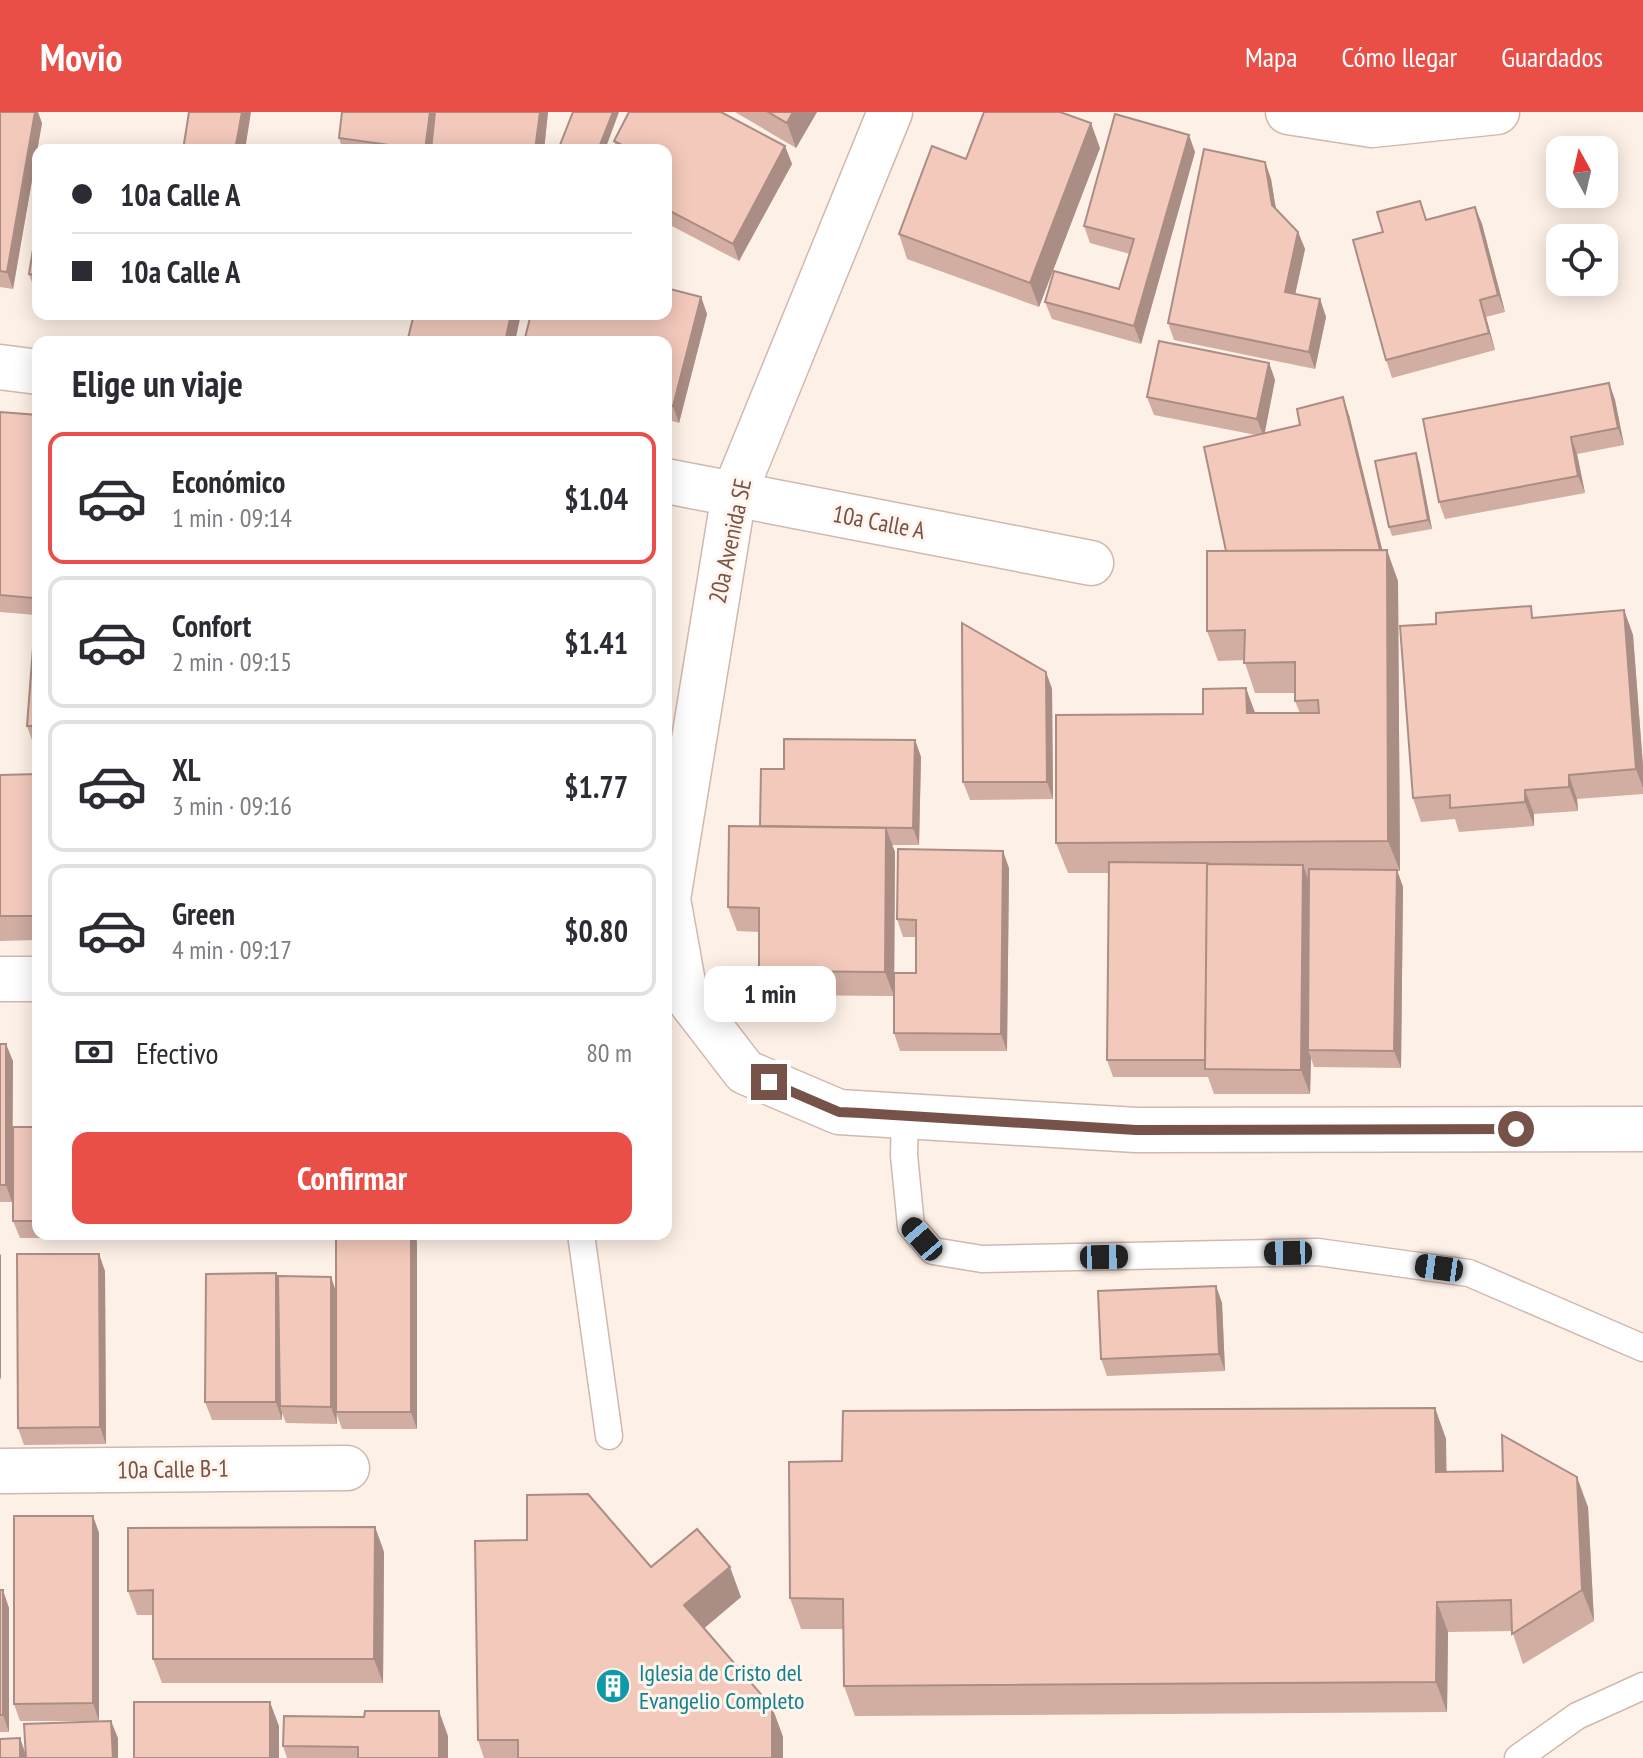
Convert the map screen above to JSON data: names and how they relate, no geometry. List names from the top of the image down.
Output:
{
  "streets": {
    "street": ["10a Calle A", "20a Avenida SE", "10a Calle B-1"]
  },
  "crossings": [
    ["10a Calle A", "20a Avenida SE"]
  ],
  "places": {
    "building": ["Iglesia de Cristo del Evangelio Completo"]
  },
  "north": "top",
  "page": {
    "header": "Movio",
    "nav": ["Mapa", "Cómo llegar", "Guardados"],
    "banner": ["10a Calle A", "10a Calle A"],
    "heading": "Elige un viaje",
    "list": [
      {
        "name": "Económico",
        "note": "1 min · 09:14",
        "value": "$1.04"
      },
      {
        "name": "Confort",
        "note": "2 min · 09:15",
        "value": "$1.41"
      },
      {
        "name": "XL",
        "note": "3 min · 09:16",
        "value": "$1.77"
      },
      {
        "name": "Green",
        "note": "4 min · 09:17",
        "value": "$0.80"
      }
    ],
    "bubble": "1 min",
    "pay": ["Efectivo", "80 m"],
    "buttons": "Confirmar"
  }
}
